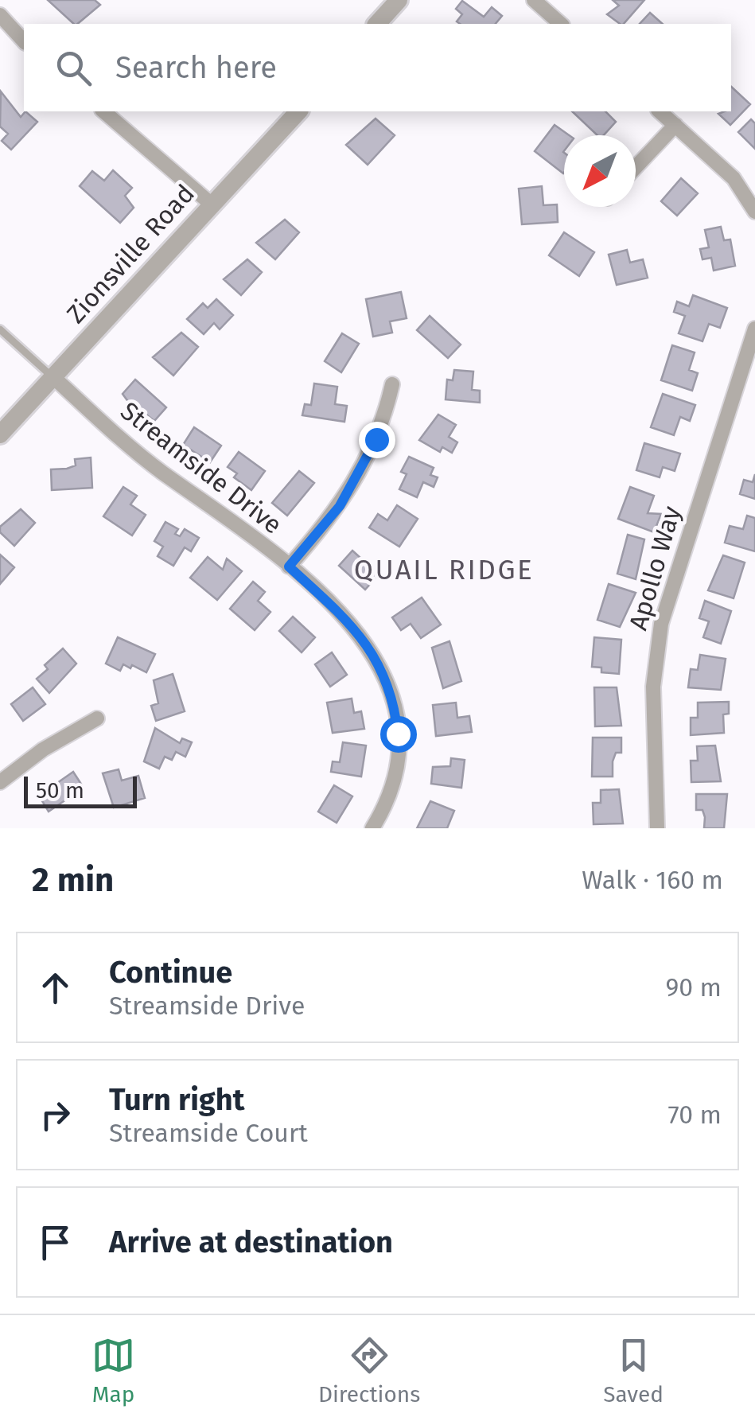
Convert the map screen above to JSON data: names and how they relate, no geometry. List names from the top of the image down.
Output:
{
  "streets": {
    "street": ["Zionsville Road", "Streamside Drive", "Apollo Way"]
  },
  "crossings": [
    ["Zionsville Road", "Streamside Drive"]
  ],
  "districts": ["QUAIL RIDGE"],
  "scale_bar": "50 m",
  "north": "bottom left",
  "page": {
    "search": "Search here",
    "scale": "50 m",
    "heading": ["2 min", "Walk · 160 m"],
    "list": [
      ["Continue", "Streamside Drive", "90 m"],
      ["Turn right", "Streamside Court", "70 m"],
      "Arrive at destination"
    ],
    "nav": ["Map", "Directions", "Saved"]
  }
}
